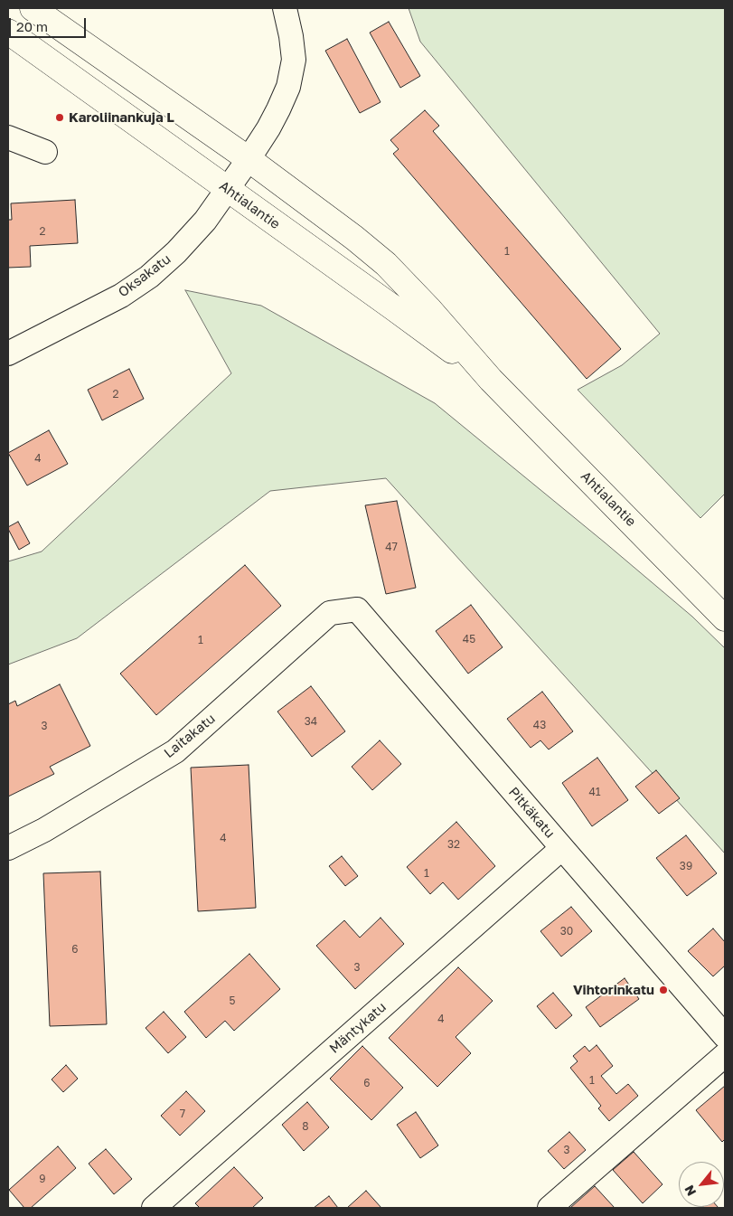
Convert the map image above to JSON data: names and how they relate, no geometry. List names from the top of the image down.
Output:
{
  "streets": {
    "main road": ["Ahtialantie"],
    "street": [
      "Oksakatu",
      "Laitakatu",
      "Pitkäkatu",
      "Mäntykatu"
    ]
  },
  "crossings": [
    ["Ahtialantie", "Oksakatu"],
    ["Laitakatu", "Pitkäkatu"],
    ["Pitkäkatu", "Mäntykatu"]
  ],
  "places": ["Karoliinankuja L", "Vihtorinkatu"],
  "house_numbers": [
    "2",
    "1",
    "2",
    "4",
    "47",
    "45",
    "1",
    "34",
    "43",
    "3",
    "41",
    "4",
    "32",
    "39",
    "1",
    "30",
    "6",
    "3",
    "5",
    "4",
    "1",
    "6",
    "7",
    "8",
    "3",
    "9"
  ],
  "scale_bar": "20 m",
  "north": "bottom left"
}
